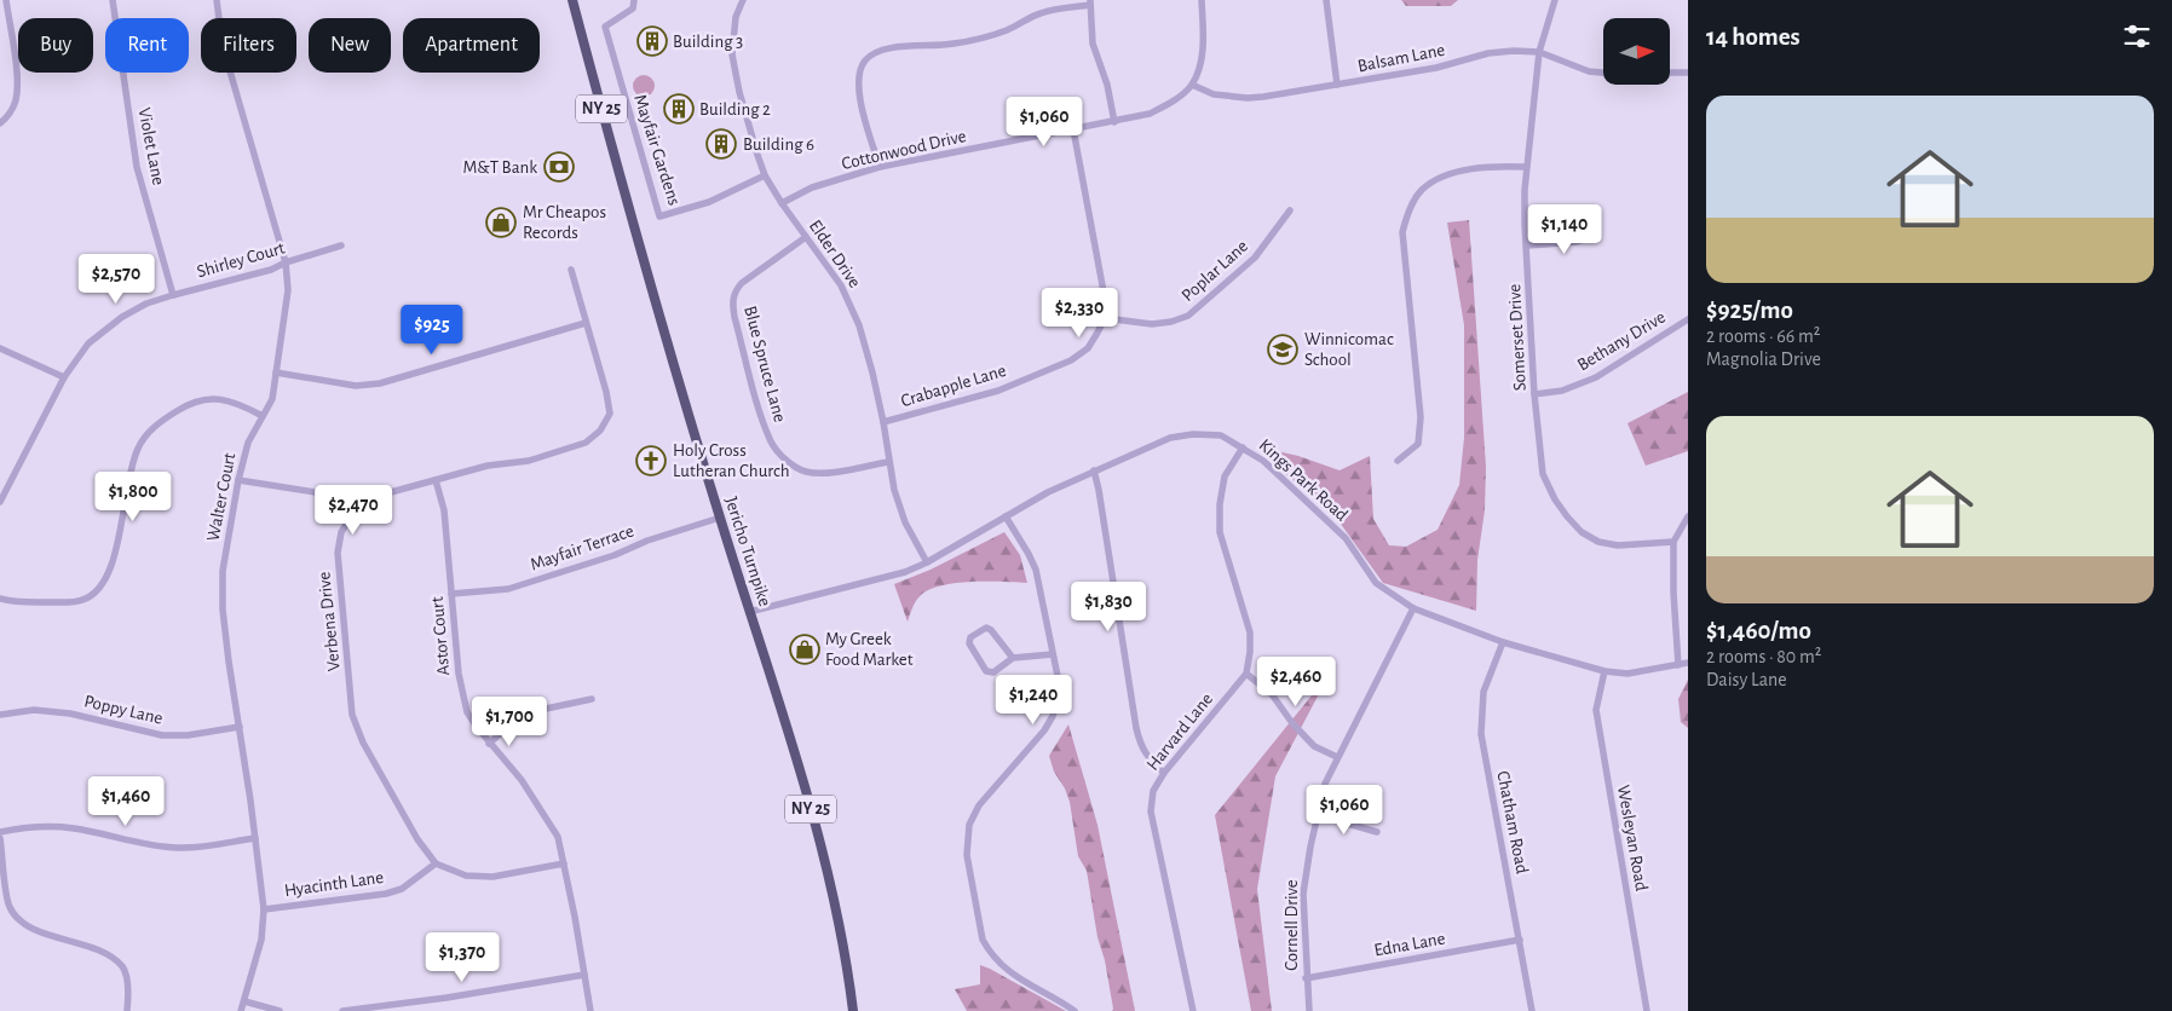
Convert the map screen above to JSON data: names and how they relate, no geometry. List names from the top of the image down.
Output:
{
  "streets": {
    "main road": ["NY 25", "Jericho Turnpike"],
    "street": [
      "Balsam Lane",
      "Violet Lane",
      "Mayfair Gardens",
      "Cottonwood Drive",
      "Elder Drive",
      "Shirley Court",
      "Poplar Lane",
      "Somerset Drive",
      "Bethany Drive",
      "Blue Spruce Lane",
      "Crabapple Lane",
      "Kings Park Road",
      "Walter Court",
      "Mayfair Terrace",
      "Verbena Drive",
      "Astor Court",
      "Poppy Lane",
      "Harvard Lane",
      "Chatham Road",
      "Wesleyan Road",
      "Hyacinth Lane",
      "Cornell Drive",
      "Edna Lane"
    ]
  },
  "crossings": [
    ["Balsam Lane", "Cottonwood Drive"],
    ["Balsam Lane", "Somerset Drive"],
    ["Violet Lane", "Shirley Court"],
    ["Mayfair Gardens", "Elder Drive"],
    ["Cottonwood Drive", "Elder Drive"],
    ["Elder Drive", "Blue Spruce Lane"],
    ["Elder Drive", "Crabapple Lane"],
    ["Elder Drive", "Kings Park Road"],
    ["Shirley Court", "Walter Court"],
    ["Poplar Lane", "Crabapple Lane"],
    ["Somerset Drive", "Bethany Drive"],
    ["Kings Park Road", "Jericho Turnpike"],
    ["Kings Park Road", "Chatham Road"],
    ["Kings Park Road", "Wesleyan Road"],
    ["Kings Park Road", "Cornell Drive"],
    ["Walter Court", "Poppy Lane"],
    ["Walter Court", "Hyacinth Lane"],
    ["Mayfair Terrace", "Jericho Turnpike"],
    ["Mayfair Terrace", "Astor Court"],
    ["Verbena Drive", "Hyacinth Lane"],
    ["Chatham Road", "Edna Lane"],
    ["Cornell Drive", "Edna Lane"]
  ],
  "places": {
    "building": ["Building 3", "Building 2", "Building 6"],
    "bank": ["M&T Bank"],
    "shop": ["Mr Cheapos Records", "My Greek Food Market"],
    "school or university": ["Winnicomac School"],
    "church": ["Holy Cross Lutheran Church"]
  },
  "north": "right",
  "page": {
    "heading": "14 homes",
    "chip": [
      "Buy",
      "Rent",
      "Filters",
      "New",
      "Apartment"
    ],
    "list": [
      {
        "name": "$925/mo",
        "note": "2 rooms · 66 m² · Magnolia Drive"
      },
      {
        "name": "$1,460/mo",
        "note": "2 rooms · 80 m² · Daisy Lane"
      }
    ],
    "price": [
      "$1,060",
      "$1,140",
      "$2,570",
      "$2,330",
      "$925",
      "$1,800",
      "$2,470",
      "$1,830",
      "$2,460",
      "$1,240",
      "$1,700",
      "$1,460",
      "$1,060",
      "$1,370"
    ]
  }
}
